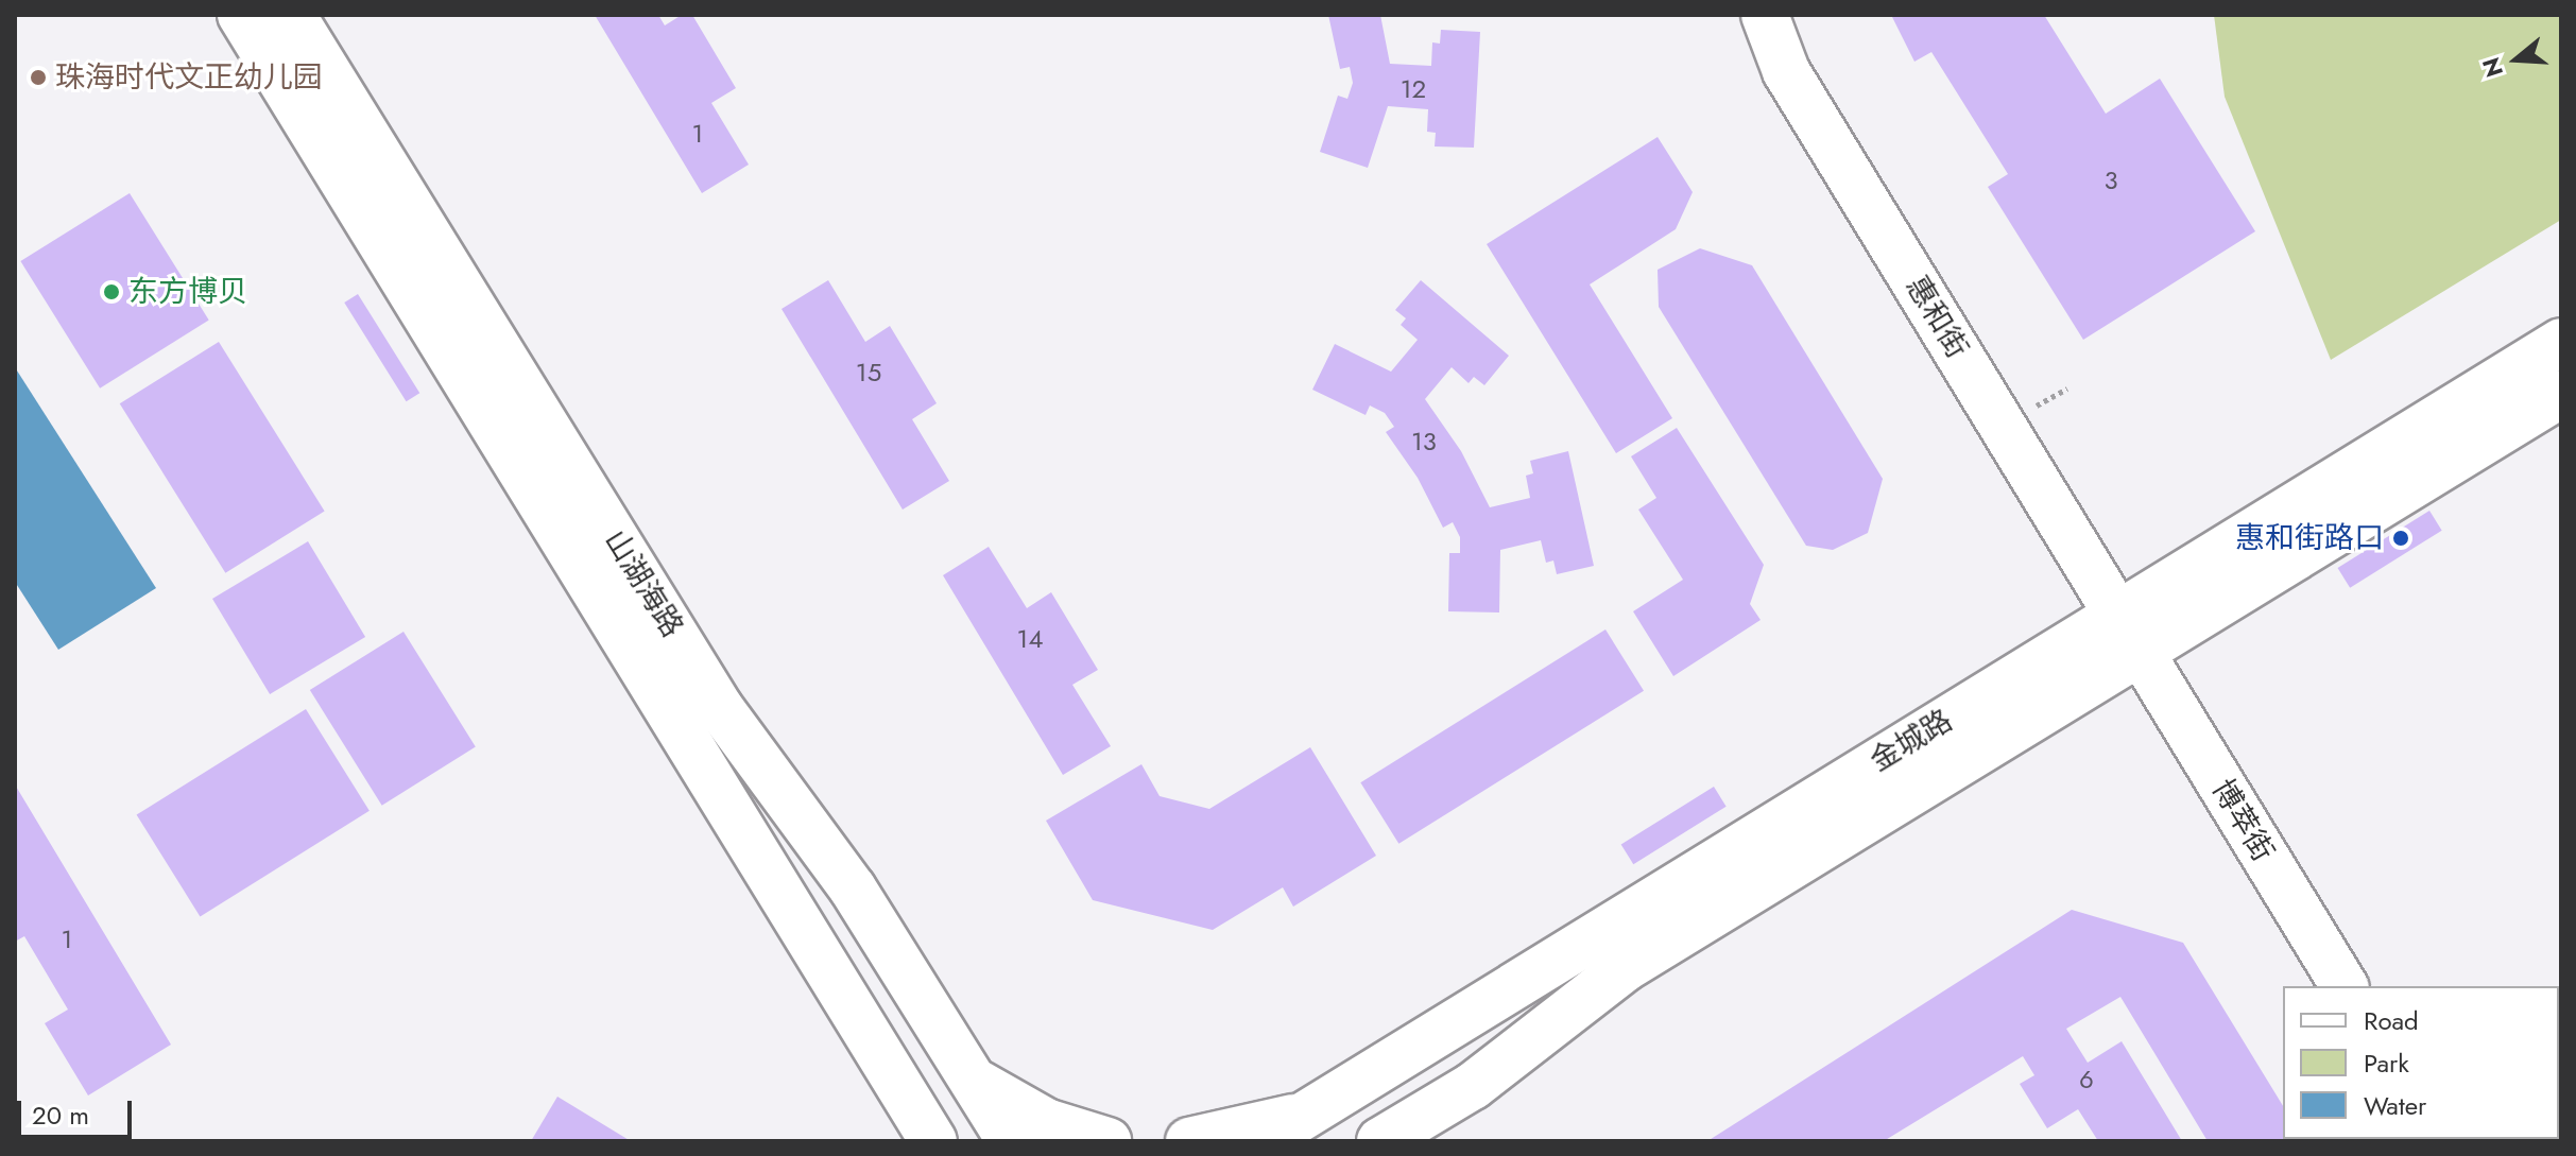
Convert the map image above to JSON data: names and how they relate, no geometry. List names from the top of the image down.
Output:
{
  "streets": {
    "street": [
      "惠和街",
      "山湖海路",
      "金城路",
      "博萃街"
    ]
  },
  "crossings": [
    ["惠和街", "金城路"],
    ["惠和街", "博萃街"],
    ["金城路", "博萃街"]
  ],
  "places": ["珠海时代文正幼儿园", "东方博贝", "惠和街路口"],
  "house_numbers": [
    "12",
    "1",
    "3",
    "15",
    "13",
    "14",
    "1",
    "6"
  ],
  "legend": ["Road", "Park", "Water"],
  "scale_bar": "20 m",
  "north": "left"
}
